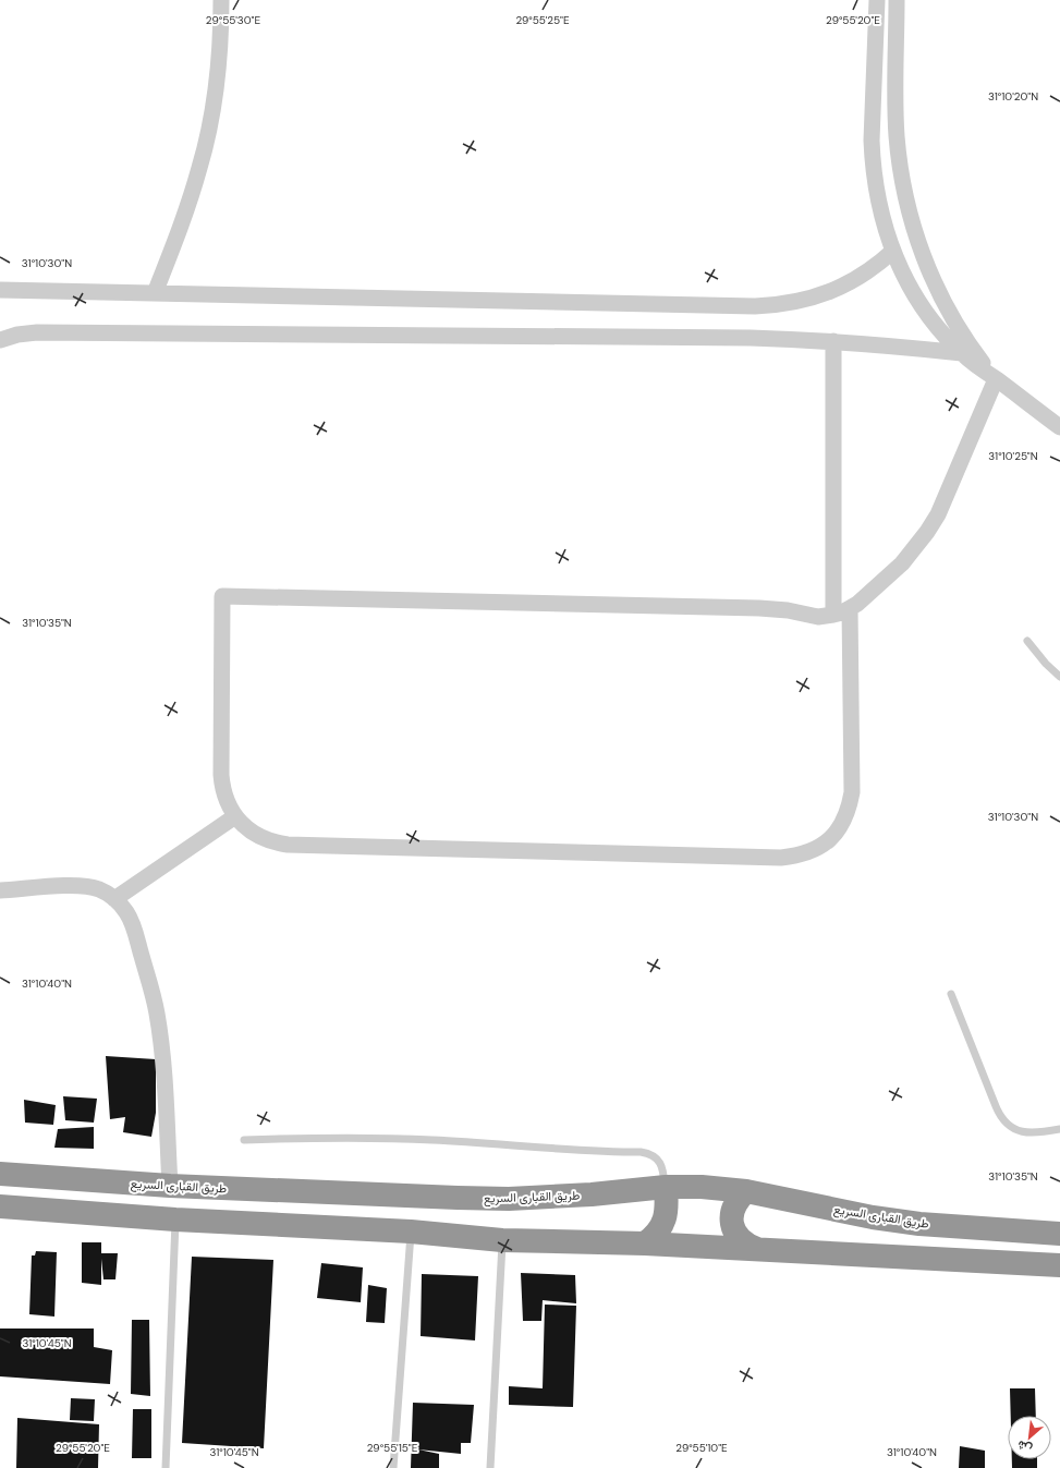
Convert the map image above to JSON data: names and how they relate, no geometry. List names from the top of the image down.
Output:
{
  "streets": {
    "highway": ["طريق القبارى السريع"]
  },
  "north": "bottom left",
  "coordinates": [
    "29°55'30\"E",
    "29°55'25\"E",
    "29°55'20\"E",
    "31°10'20\"N",
    "31°10'30\"N",
    "31°10'25\"N",
    "31°10'35\"N",
    "31°10'40\"N",
    "31°10'45\"N",
    "29°55'15\"E",
    "29°55'10\"E"
  ]
}
